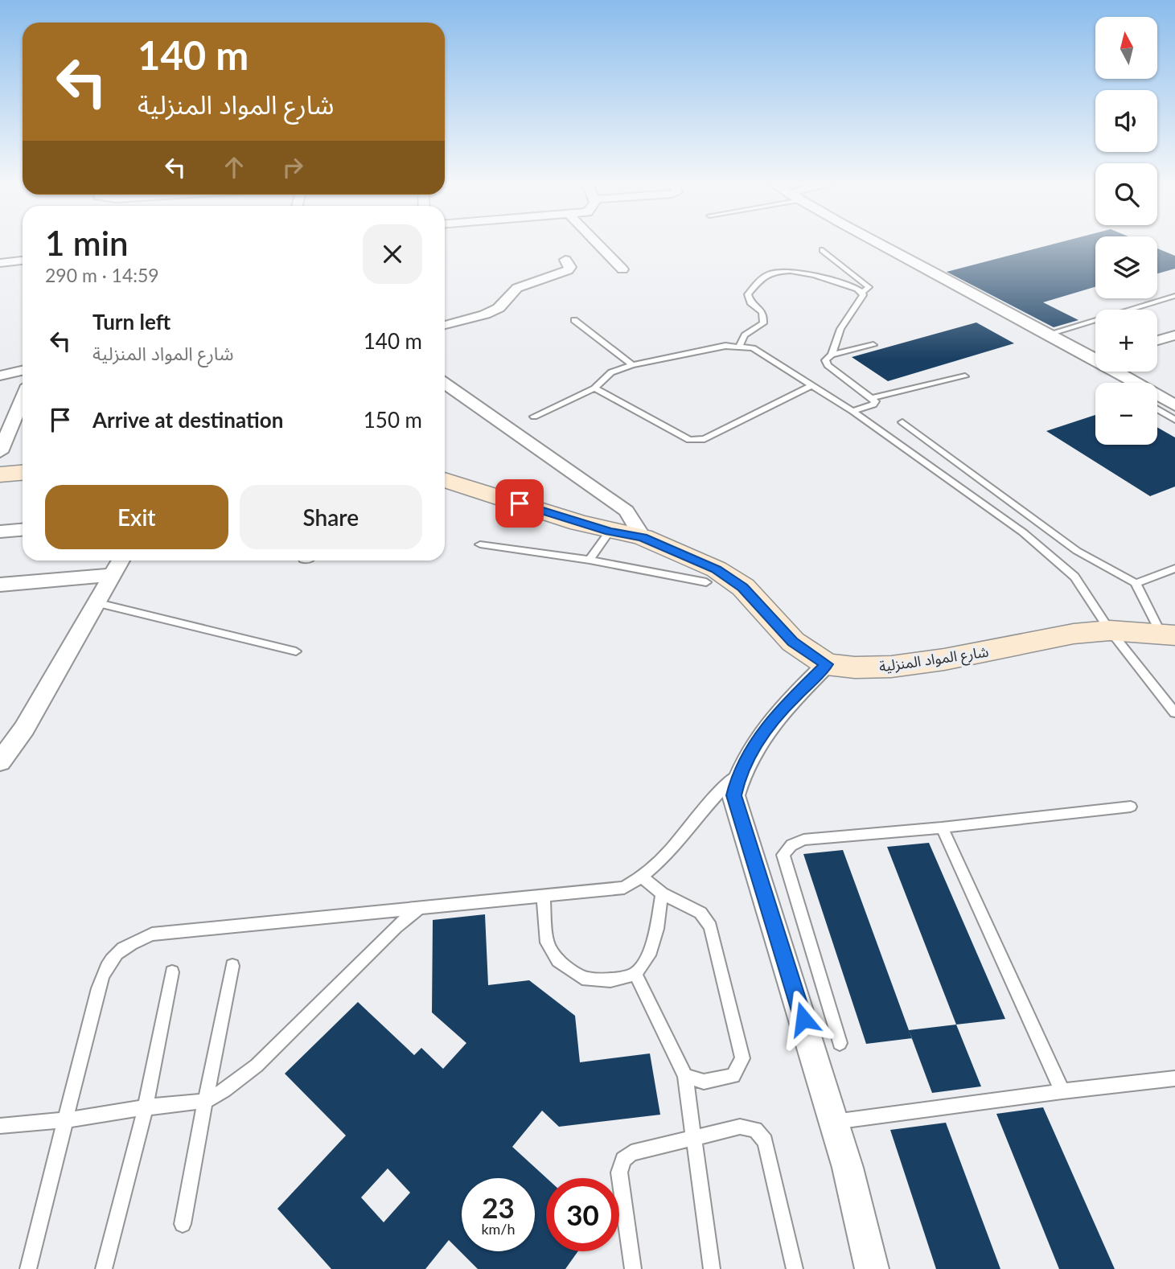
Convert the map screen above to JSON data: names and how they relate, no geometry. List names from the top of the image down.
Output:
{
  "streets": {
    "street": ["شارع المواد المنزلية"]
  },
  "north": "top",
  "page": {
    "map_buttons": ["+", "−"],
    "turn": ["140 m", "شارع المواد المنزلية"],
    "heading": ["1 min", "290 m · 14:59"],
    "list": [
      {
        "name": "Turn left",
        "note": "شارع المواد المنزلية",
        "value": "140 m"
      },
      {
        "name": "Arrive at destination",
        "value": "150 m"
      }
    ],
    "buttons": ["Exit", "Share"],
    "speed": "23 km/h",
    "limit": "30"
  }
}
